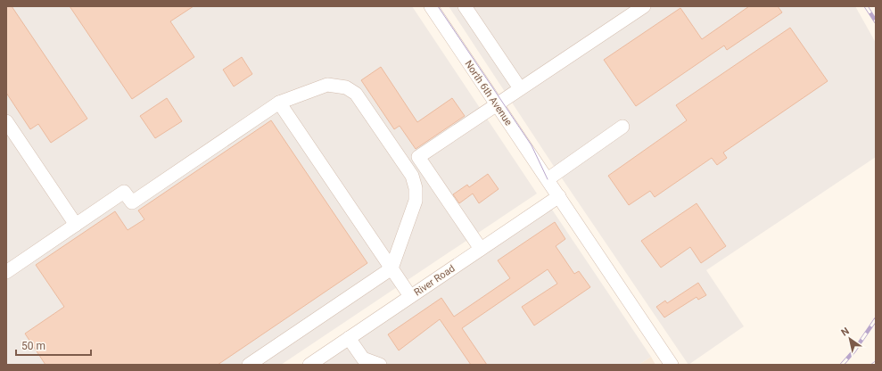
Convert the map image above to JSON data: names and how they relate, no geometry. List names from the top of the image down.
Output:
{
  "streets": {
    "street": ["North 6th Avenue", "River Road"]
  },
  "crossings": [
    ["North 6th Avenue", "River Road"]
  ],
  "scale_bar": "50 m",
  "north": "top left"
}
